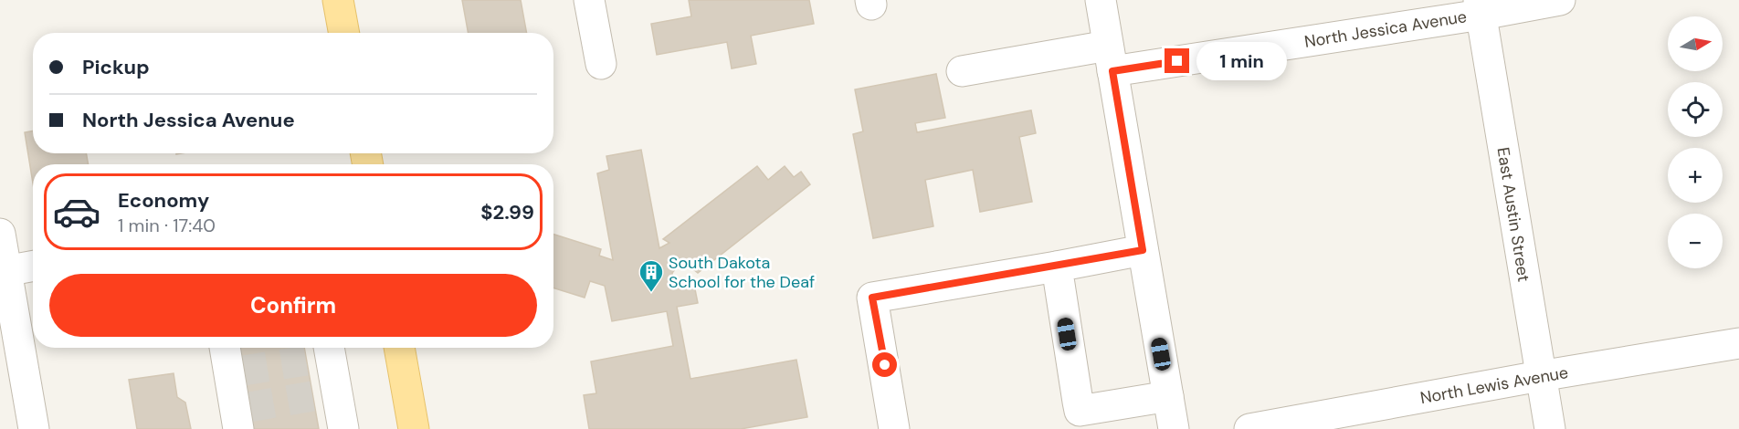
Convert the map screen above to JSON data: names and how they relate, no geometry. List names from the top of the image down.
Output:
{
  "streets": {
    "street": ["North Jessica Avenue", "East Austin Street", "North Lewis Avenue"]
  },
  "crossings": [
    ["North Jessica Avenue", "East Austin Street"],
    ["East Austin Street", "North Lewis Avenue"]
  ],
  "places": {
    "building": ["South Dakota School for the Deaf"]
  },
  "north": "right",
  "page": {
    "map_buttons": ["+", "−"],
    "banner": ["Pickup", "North Jessica Avenue"],
    "bubble": "1 min",
    "list": [
      {
        "name": "Economy",
        "note": "1 min · 17:40",
        "value": "$2.99"
      }
    ],
    "buttons": "Confirm"
  }
}
